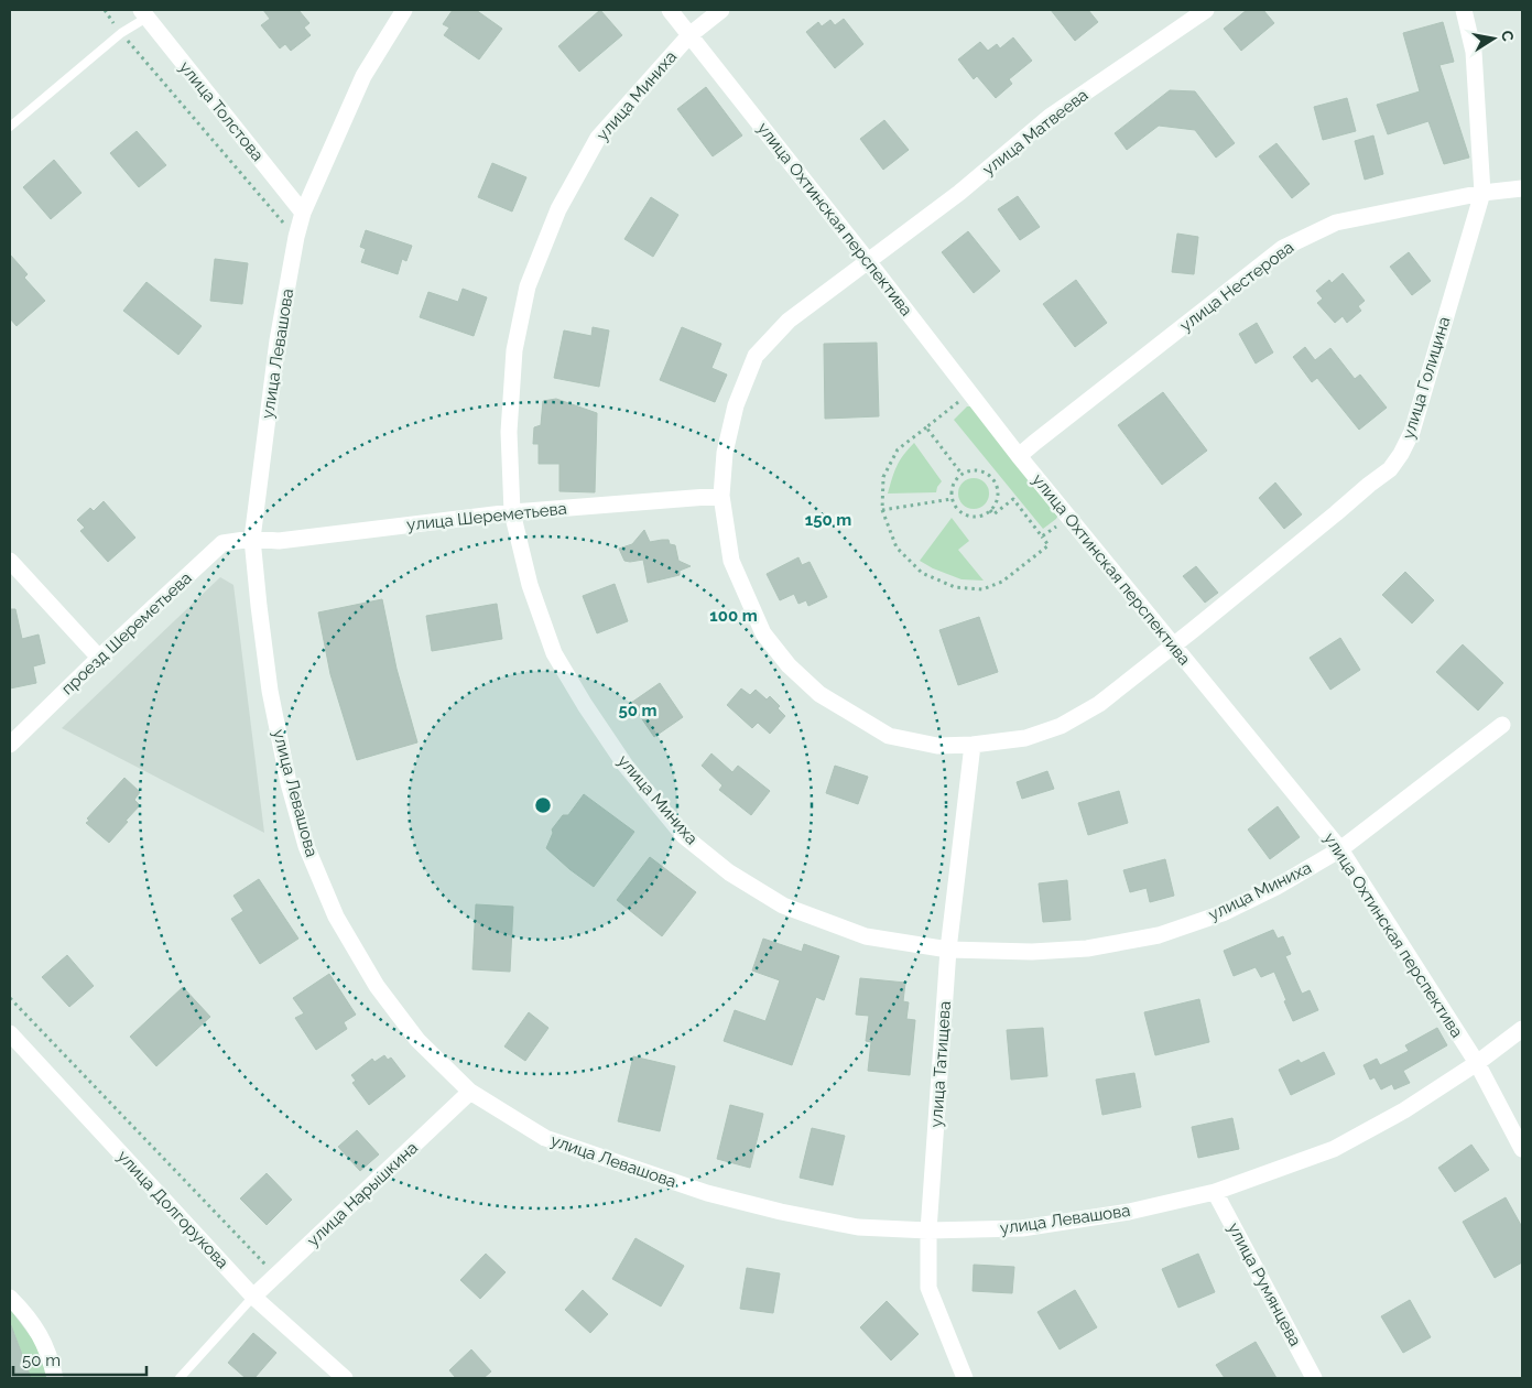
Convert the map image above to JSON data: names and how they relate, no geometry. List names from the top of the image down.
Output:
{
  "streets": {
    "street": [
      "улица Миниха",
      "улица Толстова",
      "улица Матвеева",
      "улица Охтинская перспектива",
      "улица Нестерова",
      "улица Левашова",
      "улица Голицина",
      "улица Шереметьева",
      "проезд Шереметьева",
      "улица Татищева",
      "улица Нарышкина",
      "улица Долгорукова",
      "улица Румянцева"
    ]
  },
  "crossings": [
    ["улица Миниха", "улица Охтинская перспектива"],
    ["улица Миниха", "улица Шереметьева"],
    ["улица Миниха", "улица Татищева"],
    ["улица Толстова", "улица Левашова"],
    ["улица Матвеева", "улица Охтинская перспектива"],
    ["улица Матвеева", "улица Голицина"],
    ["улица Матвеева", "улица Шереметьева"],
    ["улица Охтинская перспектива", "улица Нестерова"],
    ["улица Охтинская перспектива", "улица Левашова"],
    ["улица Охтинская перспектива", "улица Голицина"],
    ["улица Нестерова", "улица Голицина"],
    ["улица Левашова", "улица Шереметьева"],
    ["улица Левашова", "проезд Шереметьева"],
    ["улица Левашова", "улица Татищева"],
    ["улица Левашова", "улица Нарышкина"],
    ["улица Левашова", "улица Румянцева"],
    ["улица Голицина", "улица Шереметьева"],
    ["улица Голицина", "улица Татищева"],
    ["улица Шереметьева", "проезд Шереметьева"],
    ["улица Нарышкина", "улица Долгорукова"]
  ],
  "scale_bar": "50 m",
  "north": "right",
  "rings": ["150 m", "100 m", "50 m"]
}
